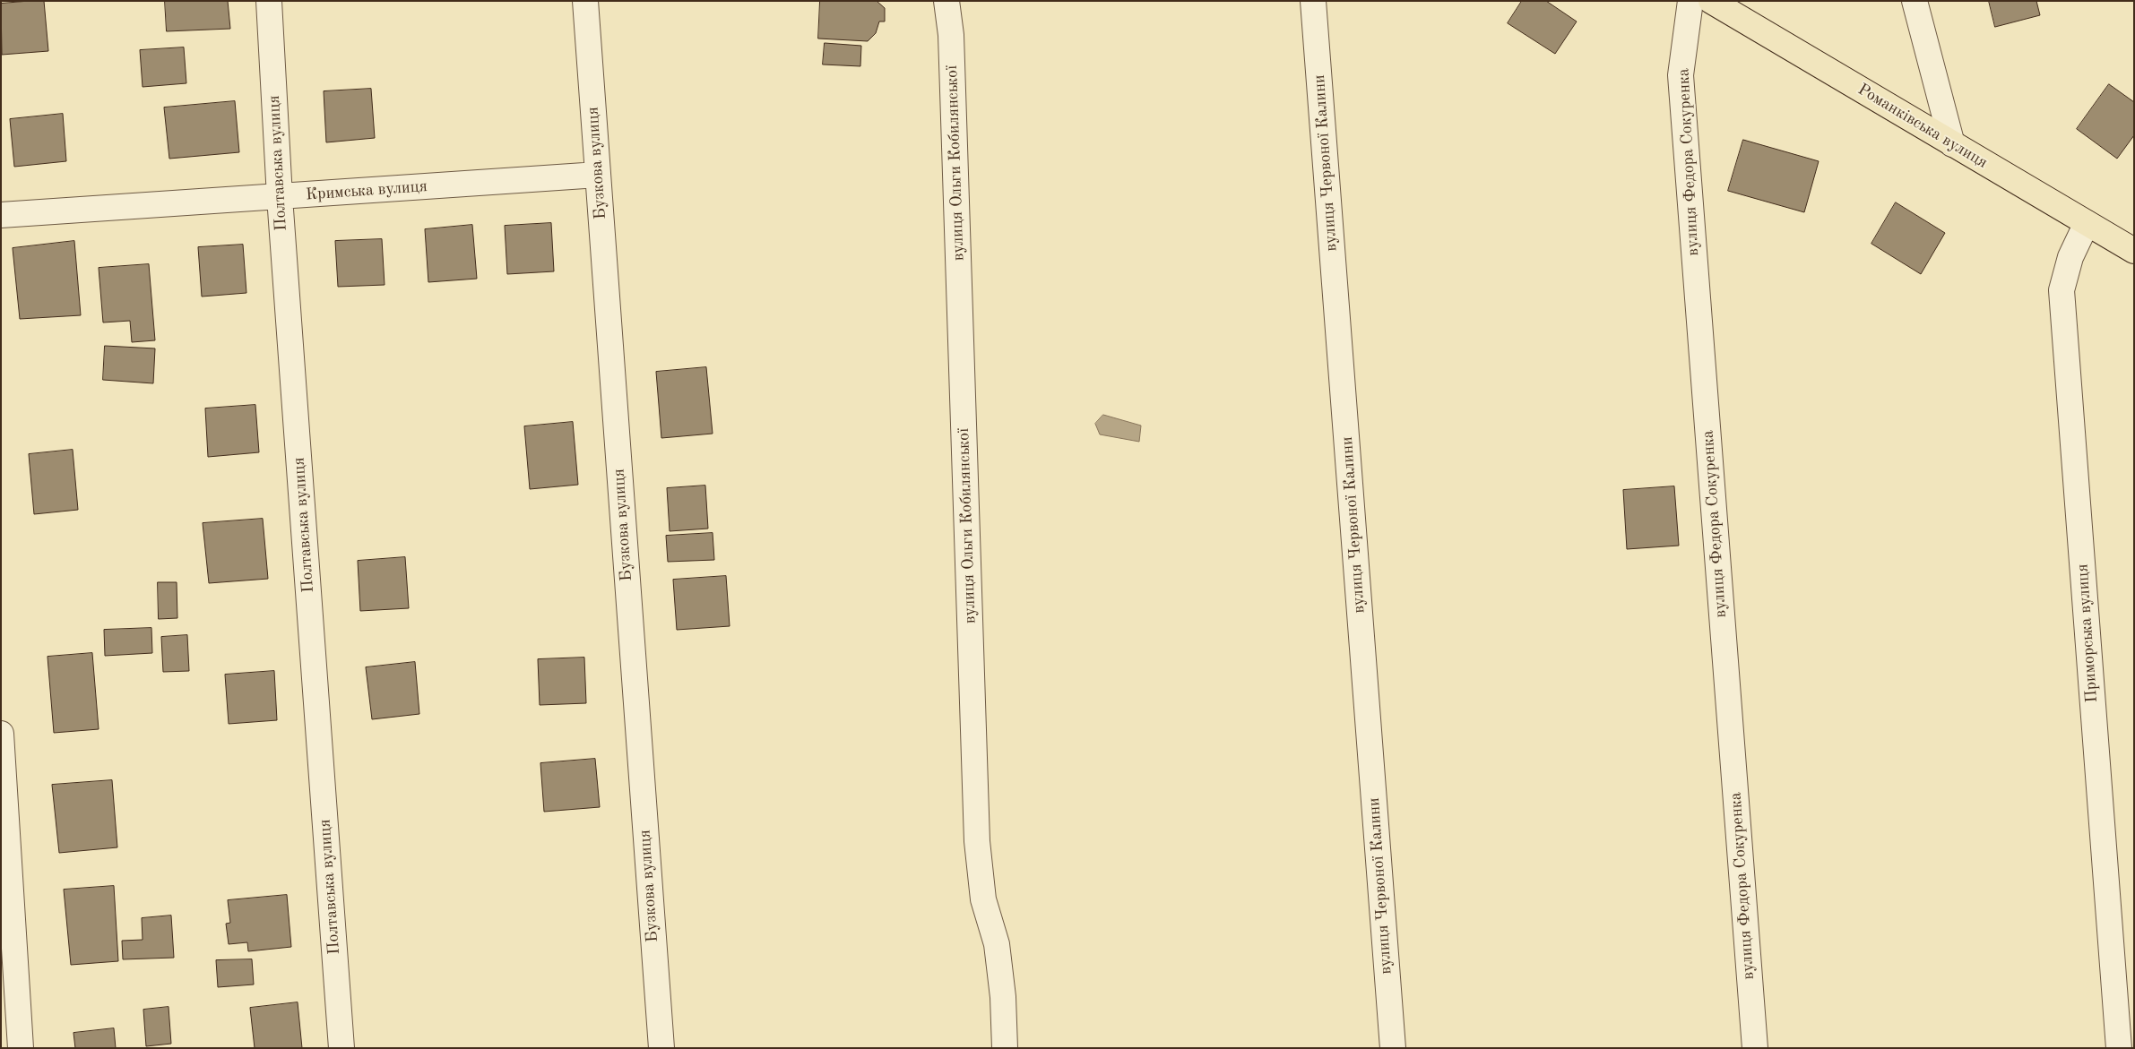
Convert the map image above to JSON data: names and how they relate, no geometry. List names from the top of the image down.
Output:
{
  "streets": {
    "main road": ["Романківська вулиця"],
    "street": [
      "вулиця Федора Сокуренка",
      "Полтавська вулиця",
      "Бузкова вулиця",
      "вулиця Ольги Кобилянської",
      "вулиця Червоної Калини",
      "Кримська вулиця",
      "Приморська вулиця"
    ]
  },
  "crossings": [
    ["Романківська вулиця", "Приморська вулиця"],
    ["Полтавська вулиця", "Кримська вулиця"],
    ["Бузкова вулиця", "Кримська вулиця"]
  ]
}
